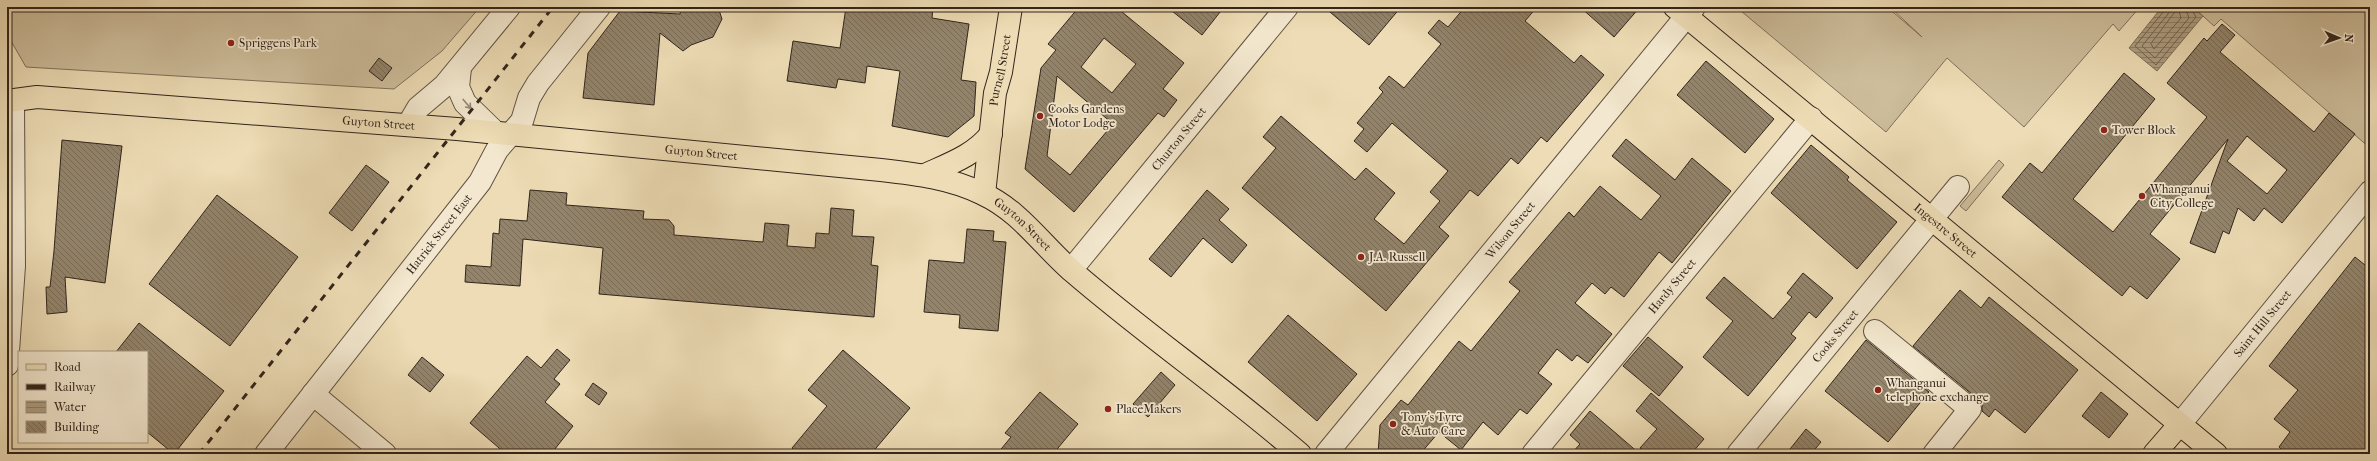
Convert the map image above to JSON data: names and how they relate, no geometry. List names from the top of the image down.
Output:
{
  "streets": {
    "main road": [
      "Purnell Street",
      "Guyton Street",
      "Ingestre Street",
      "Saint Hill Street"
    ],
    "street": [
      "Churton Street",
      "Wilson Street",
      "Hatrick Street East",
      "Hardy Street",
      "Cooks Street"
    ]
  },
  "crossings": [
    ["Purnell Street", "Guyton Street"],
    ["Guyton Street", "Churton Street"],
    ["Guyton Street", "Hatrick Street East"],
    ["Ingestre Street", "Wilson Street"],
    ["Ingestre Street", "Hardy Street"],
    ["Ingestre Street", "Saint Hill Street"],
    ["Ingestre Street", "Cooks Street"]
  ],
  "places": [
    "Spriggens Park",
    "Cooks Gardens Motor Lodge",
    "Tower Block",
    "Whanganui City College",
    "J.A. Russell",
    "Whanganui telephone exchange",
    "PlaceMakers",
    "Tony's Tyre & Auto Care"
  ],
  "legend": [
    "Road",
    "Railway",
    "Water",
    "Building"
  ],
  "north": "right"
}
